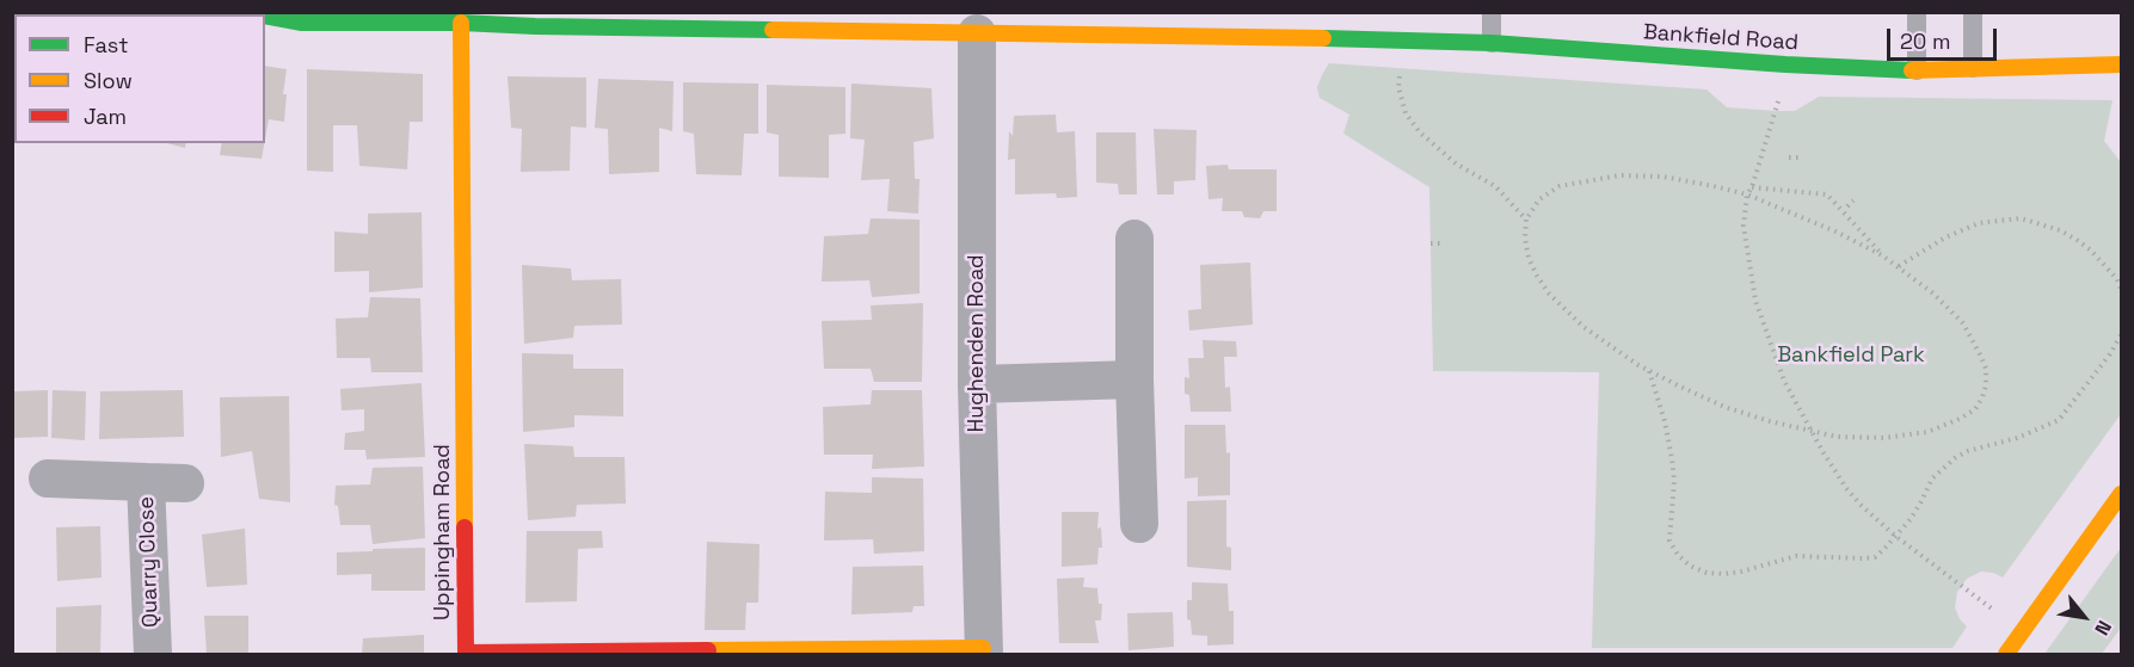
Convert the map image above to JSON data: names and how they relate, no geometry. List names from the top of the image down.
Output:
{
  "streets": {
    "street": [
      "Bankfield Road",
      "Hughenden Road",
      "Uppingham Road",
      "Quarry Close"
    ]
  },
  "crossings": [
    ["Bankfield Road", "Hughenden Road"],
    ["Bankfield Road", "Uppingham Road"],
    ["Hughenden Road", "Uppingham Road"]
  ],
  "parks": ["Bankfield Park"],
  "legend": ["Fast", "Slow", "Jam"],
  "scale_bar": "20 m",
  "north": "bottom right"
}
